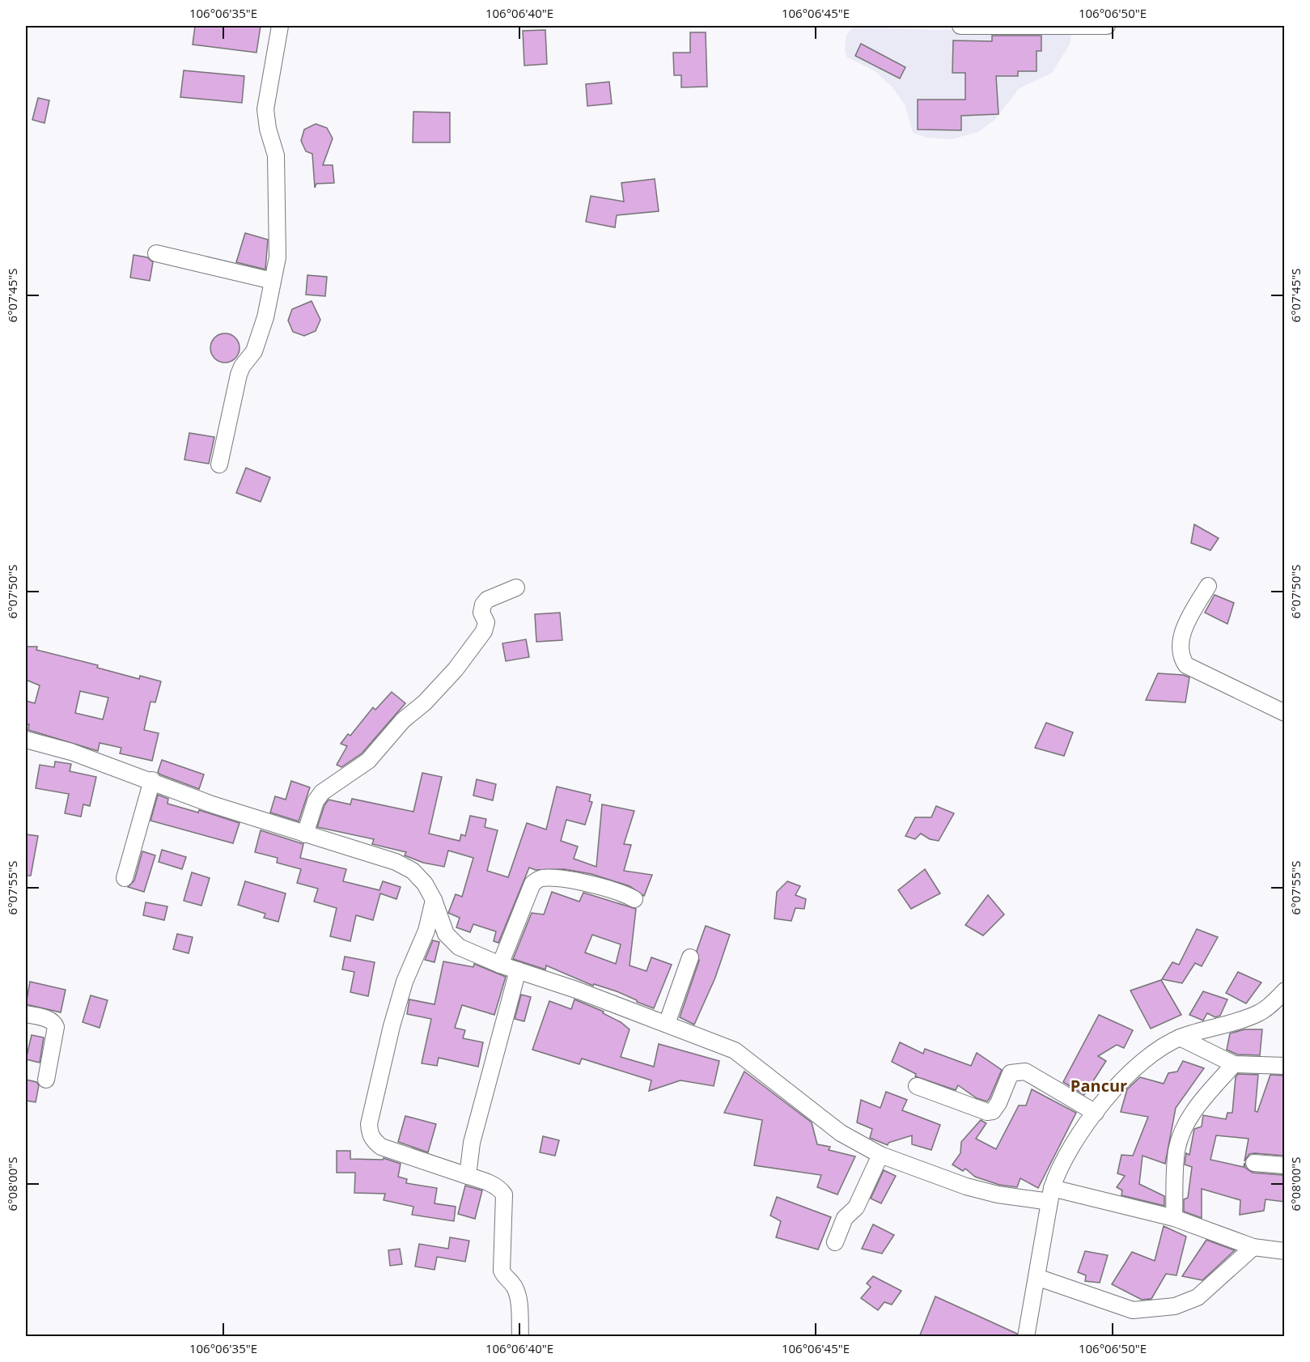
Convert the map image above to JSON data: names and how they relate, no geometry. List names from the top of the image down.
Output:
{
  "districts": ["Pancur"],
  "coordinates": [
    "106°06'35\"E",
    "106°06'40\"E",
    "106°06'45\"E",
    "106°06'50\"E",
    "6°07'45\"S",
    "6°07'50\"S",
    "6°07'55\"S",
    "6°08'00\"S"
  ]
}
